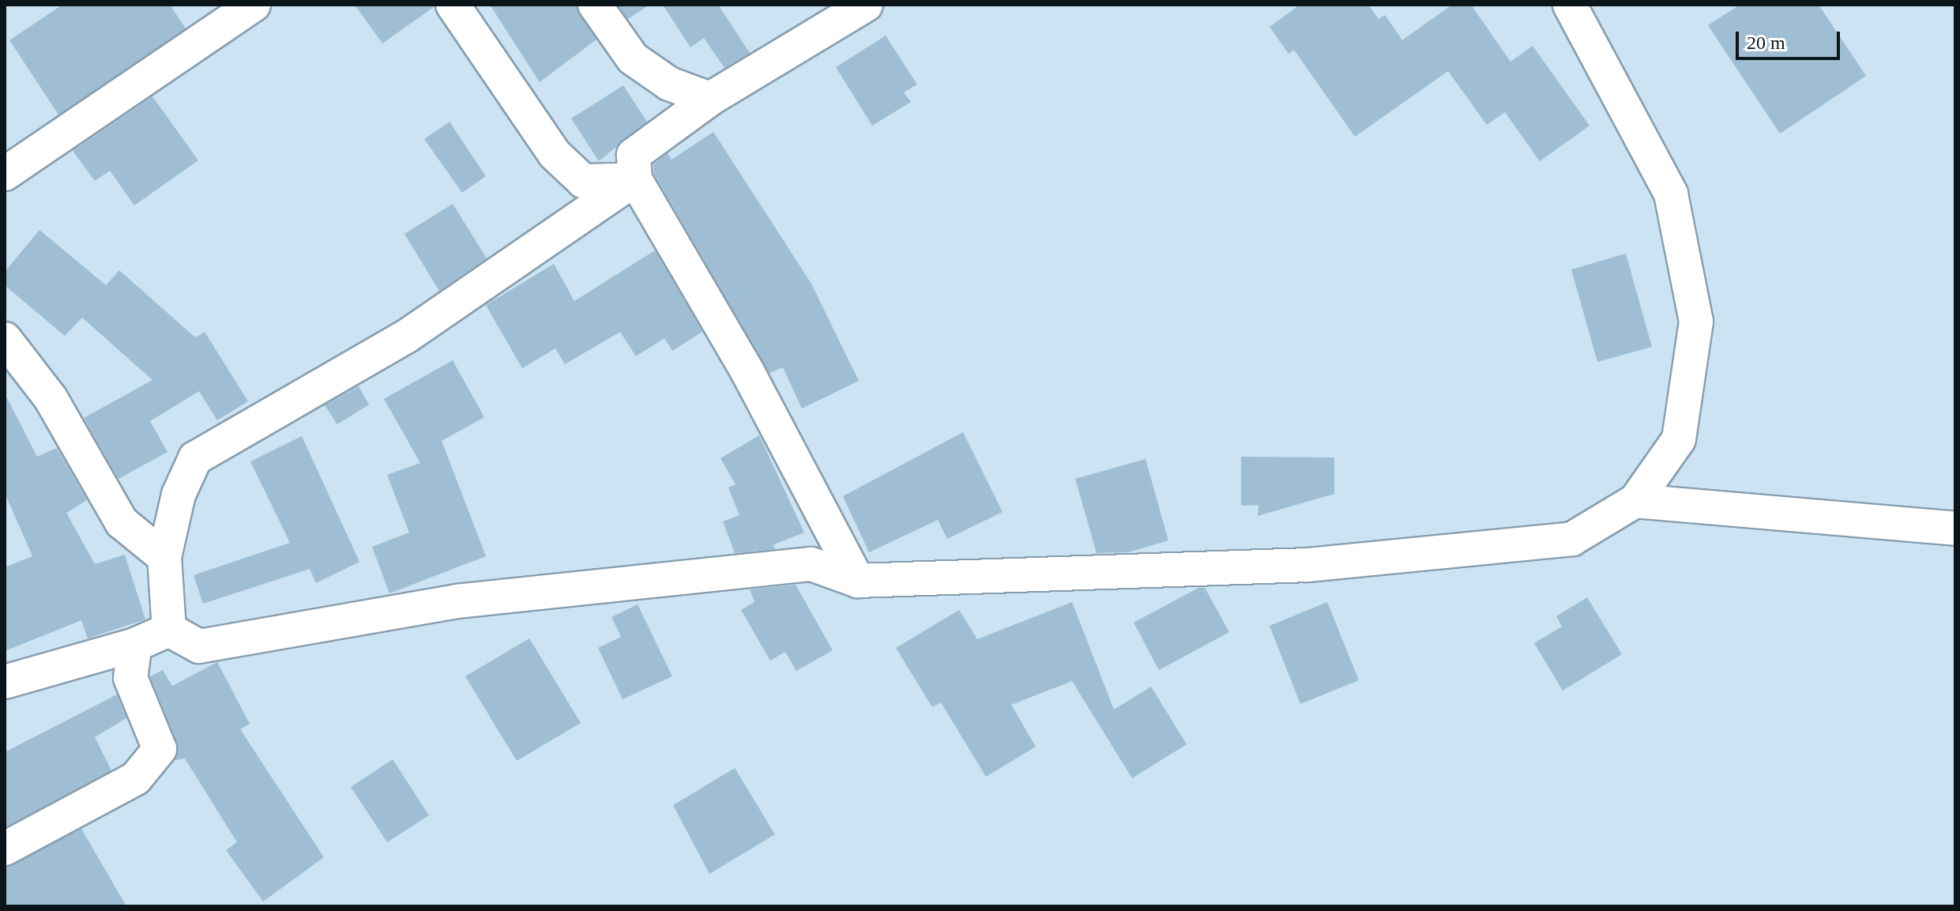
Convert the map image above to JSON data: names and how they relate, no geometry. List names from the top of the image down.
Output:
{
  "scale_bar": "20 m"
}
